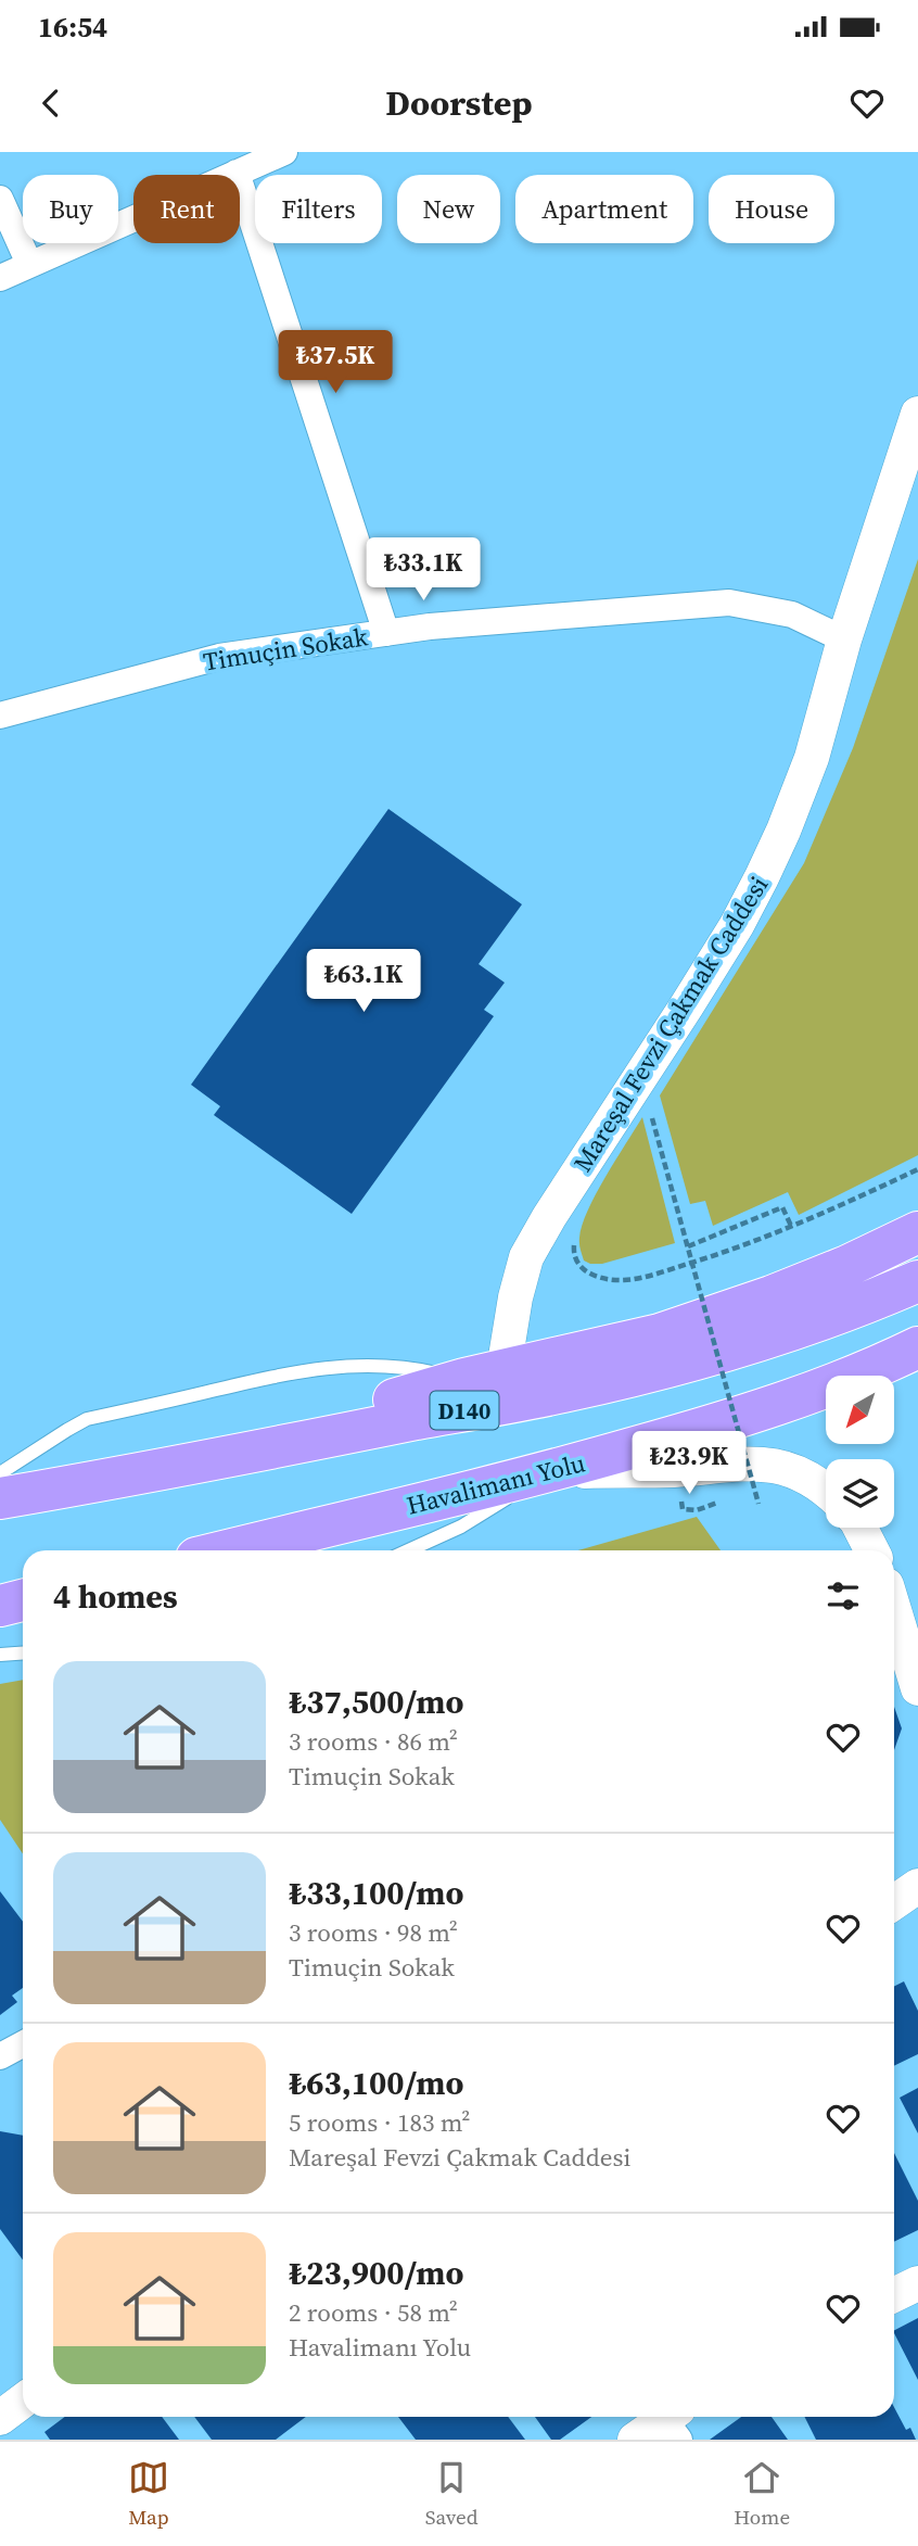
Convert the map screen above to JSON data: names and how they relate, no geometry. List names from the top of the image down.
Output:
{
  "streets": {
    "highway": ["D140", "Havalimanı Yolu"],
    "street": ["Timuçin Sokak", "Mareşal Fevzi Çakmak Caddesi"]
  },
  "crossings": [
    ["Timuçin Sokak", "Mareşal Fevzi Çakmak Caddesi"]
  ],
  "north": "bottom left",
  "page": {
    "status": "16:54",
    "header": "Doorstep",
    "chip": [
      "Buy",
      "Rent",
      "Filters",
      "New",
      "Apartment",
      "House"
    ],
    "price": [
      "₺37.5K",
      "₺33.1K",
      "₺63.1K",
      "₺23.9K"
    ],
    "heading": "4 homes",
    "list": [
      {
        "name": "₺37,500/mo",
        "note": "3 rooms · 86 m² · Timuçin Sokak"
      },
      {
        "name": "₺33,100/mo",
        "note": "3 rooms · 98 m² · Timuçin Sokak"
      },
      {
        "name": "₺63,100/mo",
        "note": "5 rooms · 183 m² · Mareşal Fevzi Çakmak Caddesi"
      },
      {
        "name": "₺23,900/mo",
        "note": "2 rooms · 58 m² · Havalimanı Yolu"
      }
    ],
    "tabs": ["Map", "Saved", "Home"]
  }
}
